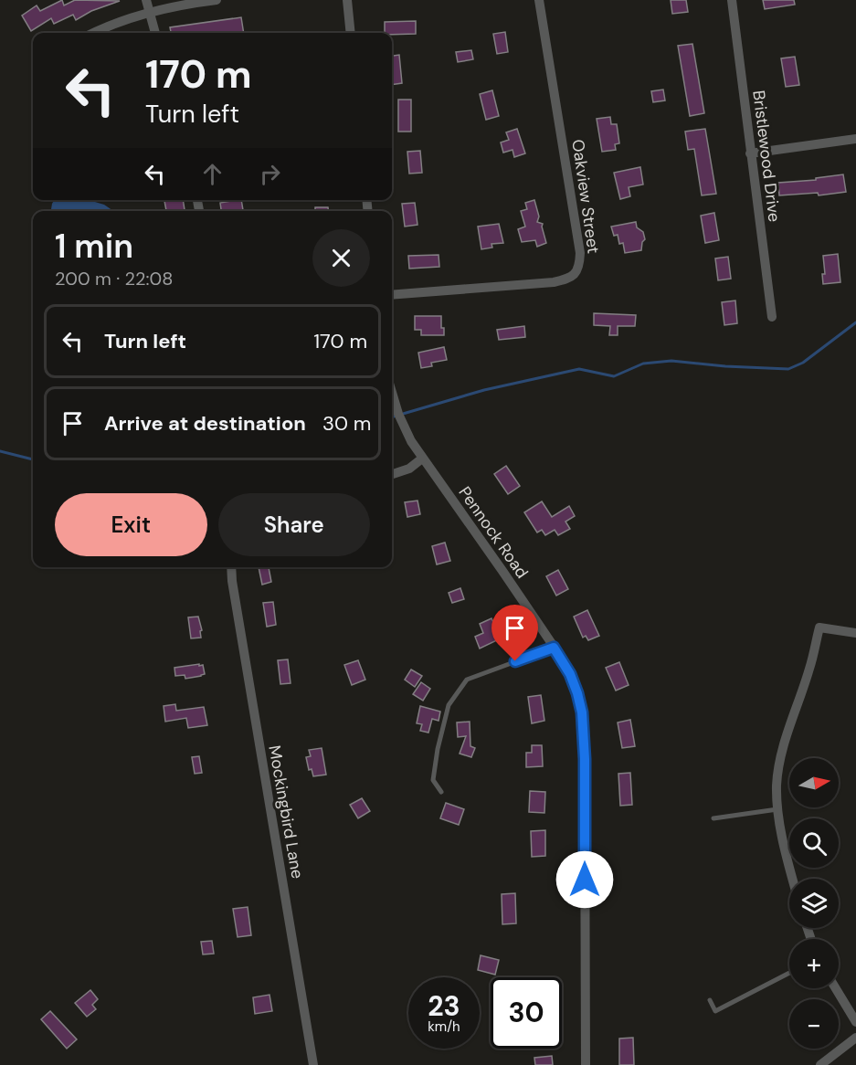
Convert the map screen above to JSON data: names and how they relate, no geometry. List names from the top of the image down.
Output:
{
  "streets": {
    "street": [
      "Bristlewood Drive",
      "Oakview Street",
      "Pennock Road",
      "Mockingbird Lane"
    ]
  },
  "north": "right",
  "page": {
    "turn": ["170 m", "Turn left"],
    "heading": ["1 min", "200 m · 22:08"],
    "list": [
      {
        "name": "Turn left",
        "value": "170 m"
      },
      {
        "name": "Arrive at destination",
        "value": "30 m"
      }
    ],
    "buttons": ["Exit", "Share"],
    "map_buttons": ["+", "−"],
    "speed": "23 km/h",
    "limit": "30"
  }
}
